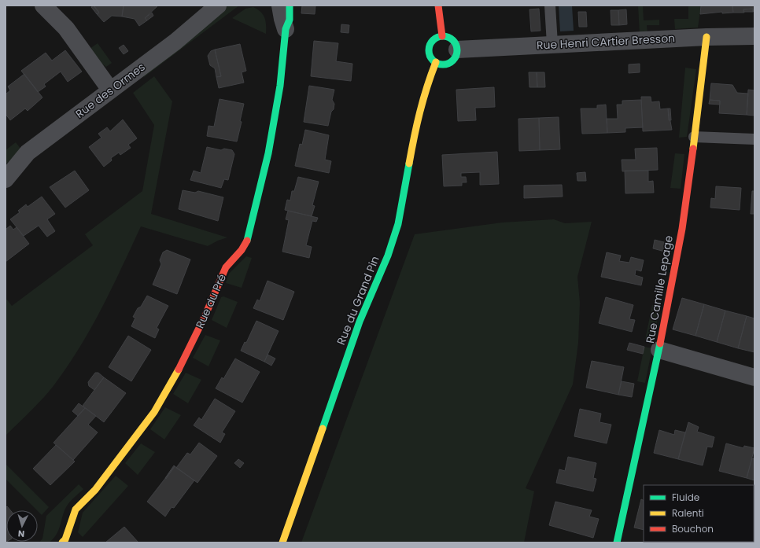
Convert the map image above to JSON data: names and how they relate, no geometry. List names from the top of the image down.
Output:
{
  "streets": {
    "street": [
      "Rue Henri CArtier Bresson",
      "Rue des Ormes",
      "Rue Camille Lepage",
      "Rue du Grand Pin",
      "Rue du Pré"
    ]
  },
  "crossings": [
    ["Rue Henri CArtier Bresson", "Rue Camille Lepage"],
    ["Rue Henri CArtier Bresson", "Rue du Grand Pin"]
  ],
  "legend": ["Fluide", "Ralenti", "Bouchon"],
  "north": "bottom"
}
